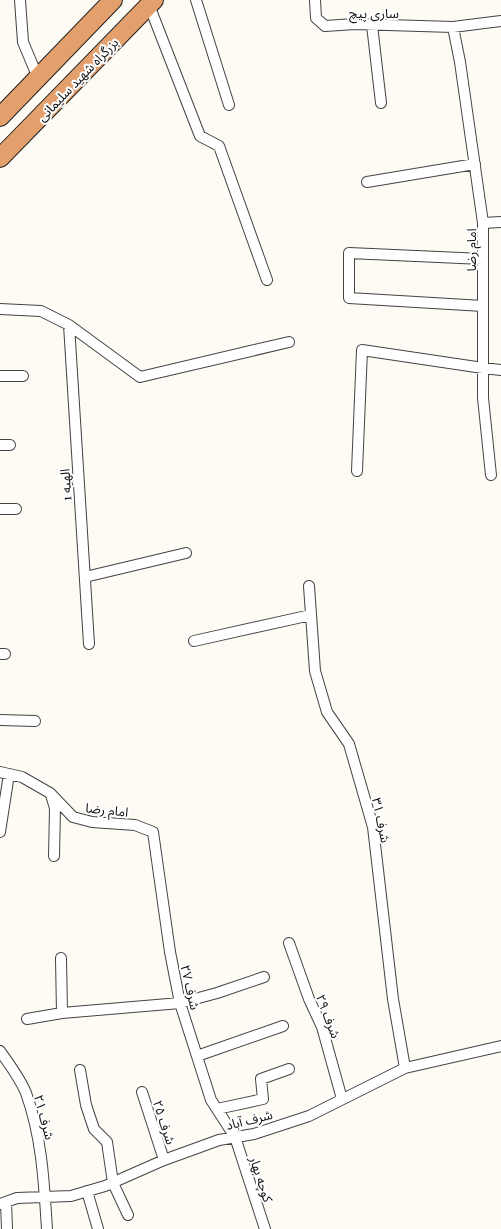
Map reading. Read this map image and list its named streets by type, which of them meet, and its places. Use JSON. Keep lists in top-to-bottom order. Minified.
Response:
{"streets":{"highway":["بزرگراه شهید سلیمانی"],"street":["ساری پیچ","امام رضا","الهیه 1","شرف ۳۱","شرف ۲۷","شرف ۲۹","شرف ۲۱","شرف آباد","شرف ۲۵","کوچه بهار"]},"crossings":[["ساری پیچ","امام رضا"],["امام رضا","شرف ۲۷"],["شرف ۳۱","شرف آباد"],["شرف ۲۷","شرف آباد"],["شرف ۲۷","کوچه بهار"],["شرف ۲۹","شرف آباد"],["شرف ۲۱","شرف آباد"],["شرف آباد","شرف ۲۵"],["شرف آباد","کوچه بهار"]]}
